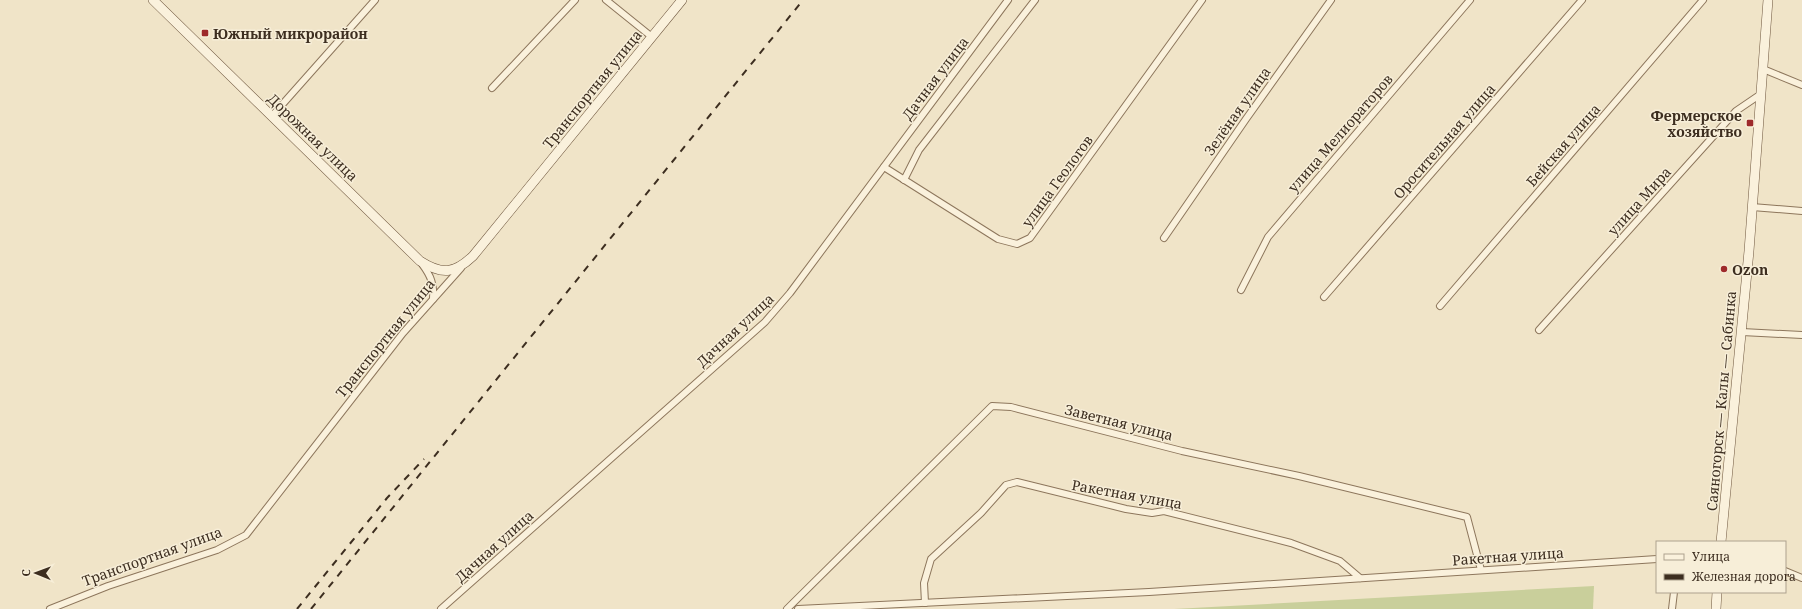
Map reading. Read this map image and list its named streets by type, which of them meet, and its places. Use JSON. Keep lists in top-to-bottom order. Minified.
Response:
{"streets":{"street":["Дачная улица","Транспортная улица","Зелёная улица","улица Мелиораторов","Дорожная улица","Оросительная улица","Бейская улица","улица Геологов","улица Мира","Саяногорск — Калы — Сабинка","Заветная улица","Ракетная улица"]},"crossings":[["Дачная улица","улица Геологов"],["Транспортная улица","Дорожная улица"],["улица Мира","Саяногорск — Калы — Сабинка"],["Заветная улица","Ракетная улица"]],"places":{"transit":["Южный микрорайон","Фермерское хозяйство"],"other":["Ozon"]},"legend":["Улица","Железная дорога"],"north":"left"}
